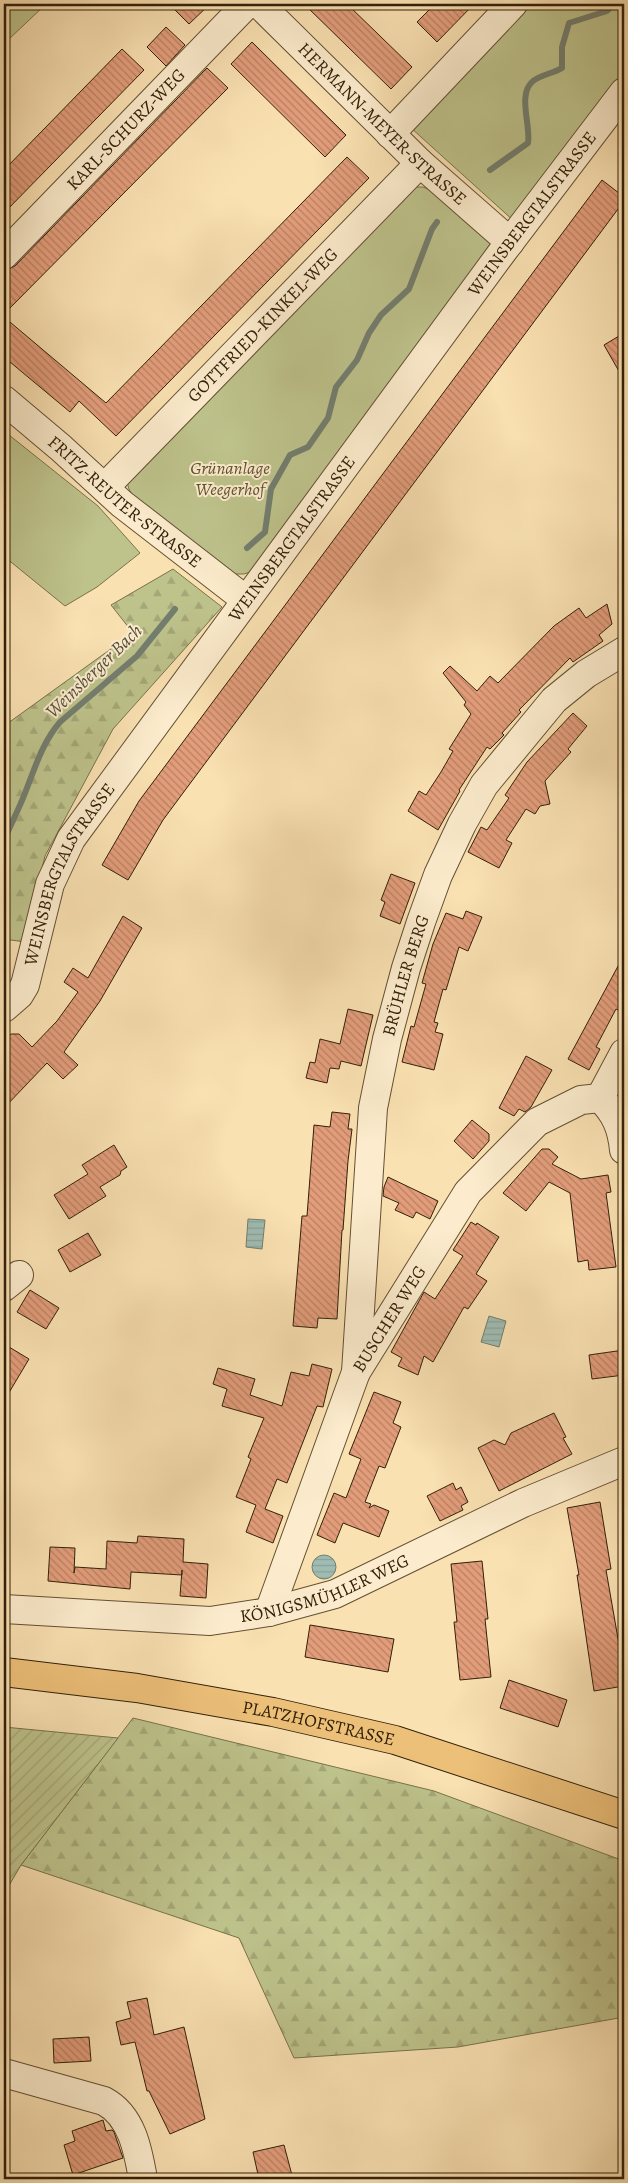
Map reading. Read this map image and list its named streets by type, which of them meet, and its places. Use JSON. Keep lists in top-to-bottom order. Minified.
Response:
{"streets":{"main road":["PLATZHOFSTRASSE"],"street":["HERMANN-MEYER-STRASSE","KARL-SCHURZ-WEG","WEINSBERGTALSTRASSE","GOTTFRIED-KINKEL-WEG","FRITZ-REUTER-STRASSE","BRÜHLER BERG","BUSCHER WEG","KÖNIGSMÜHLER WEG"]},"crossings":[["HERMANN-MEYER-STRASSE","WEINSBERGTALSTRASSE"],["HERMANN-MEYER-STRASSE","GOTTFRIED-KINKEL-WEG"],["WEINSBERGTALSTRASSE","FRITZ-REUTER-STRASSE"],["GOTTFRIED-KINKEL-WEG","FRITZ-REUTER-STRASSE"],["BRÜHLER BERG","BUSCHER WEG"],["BUSCHER WEG","KÖNIGSMÜHLER WEG"]],"water":["Weinsberger Bach"],"parks":["Grünanlage Weegerhof"]}
